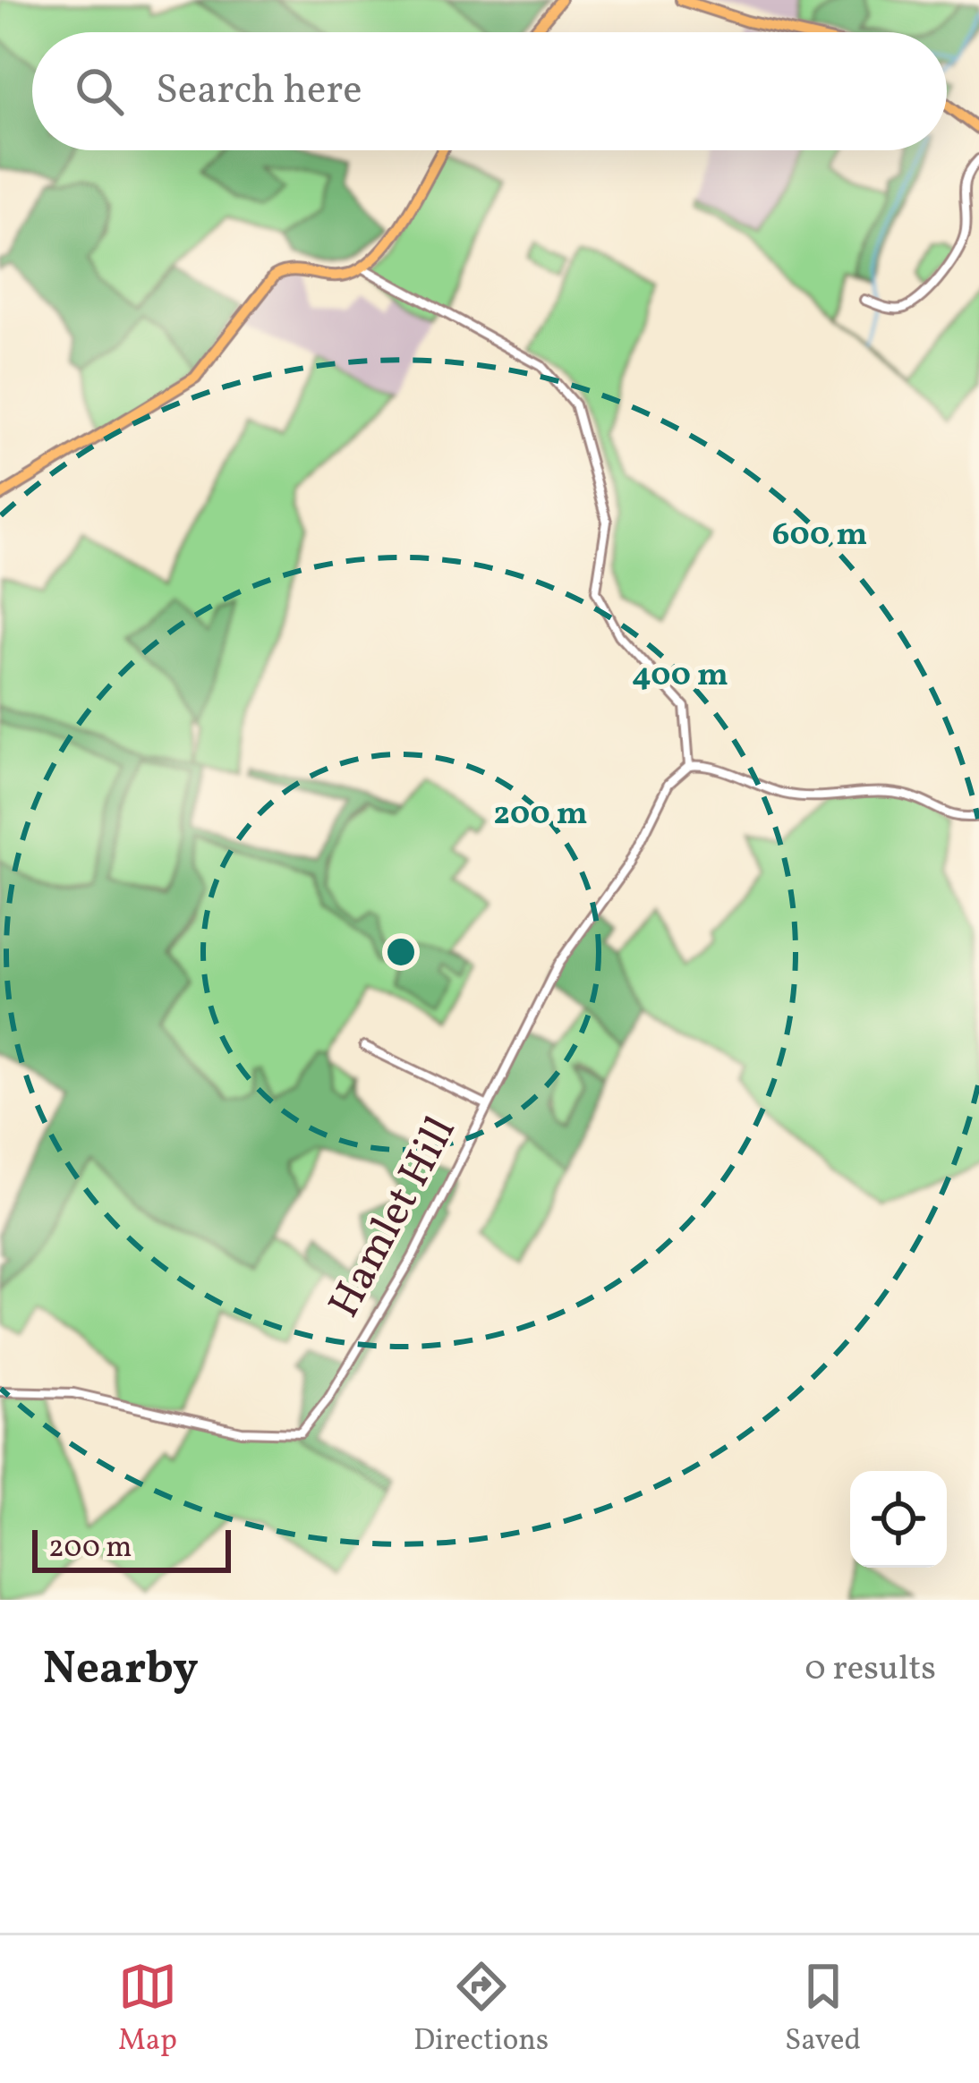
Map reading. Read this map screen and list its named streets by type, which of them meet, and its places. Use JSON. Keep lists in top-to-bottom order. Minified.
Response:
{"streets":{"street":["Hamlet Hill"]},"scale_bar":"200 m","page":{"search":"Search here","scale":"200 m","heading":["Nearby","0 results"],"nav":["Map","Directions","Saved"]},"rings":["600 m","400 m","200 m"]}
